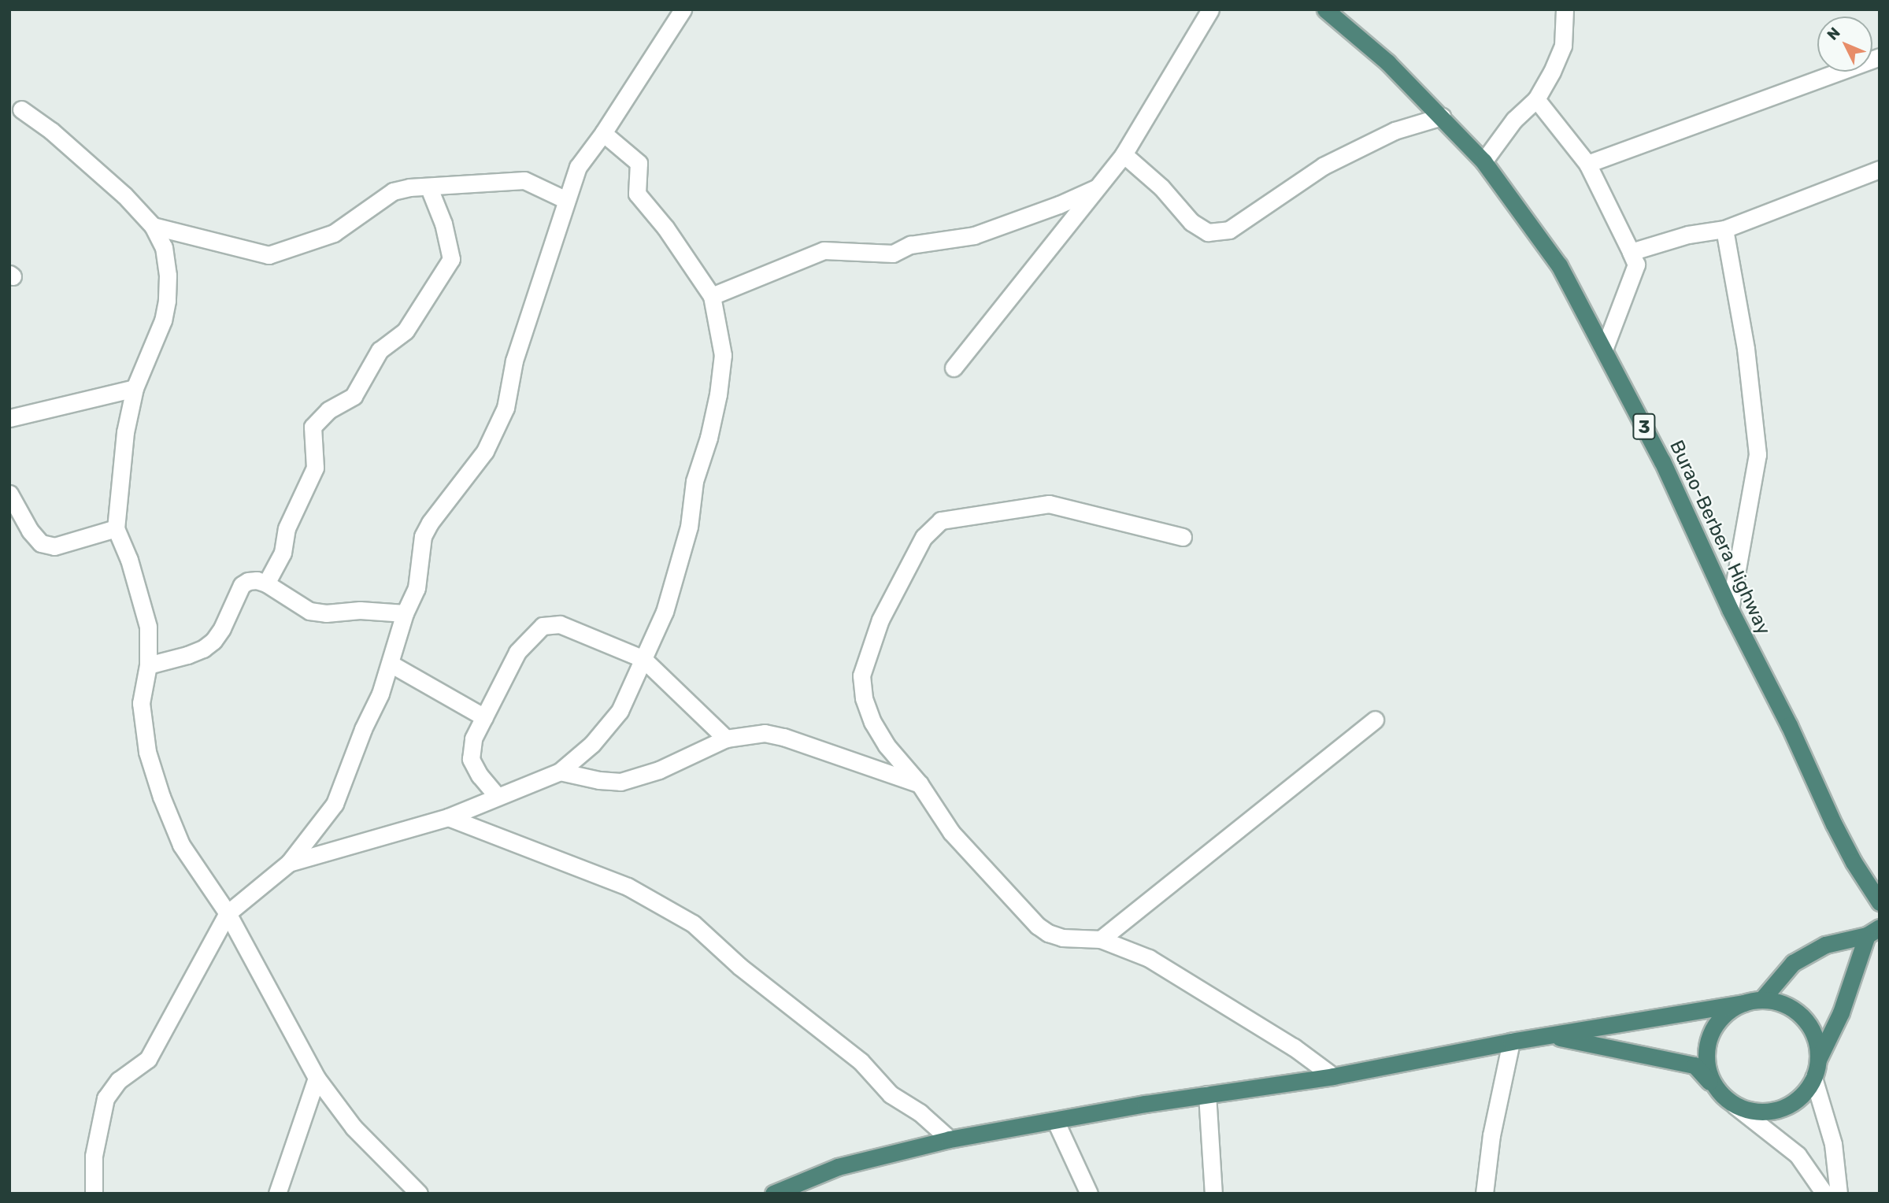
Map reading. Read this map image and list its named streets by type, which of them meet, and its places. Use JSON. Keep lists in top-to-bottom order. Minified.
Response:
{"streets":{"highway":["3","Burao-Berbera Highway"]},"north":"top left"}
